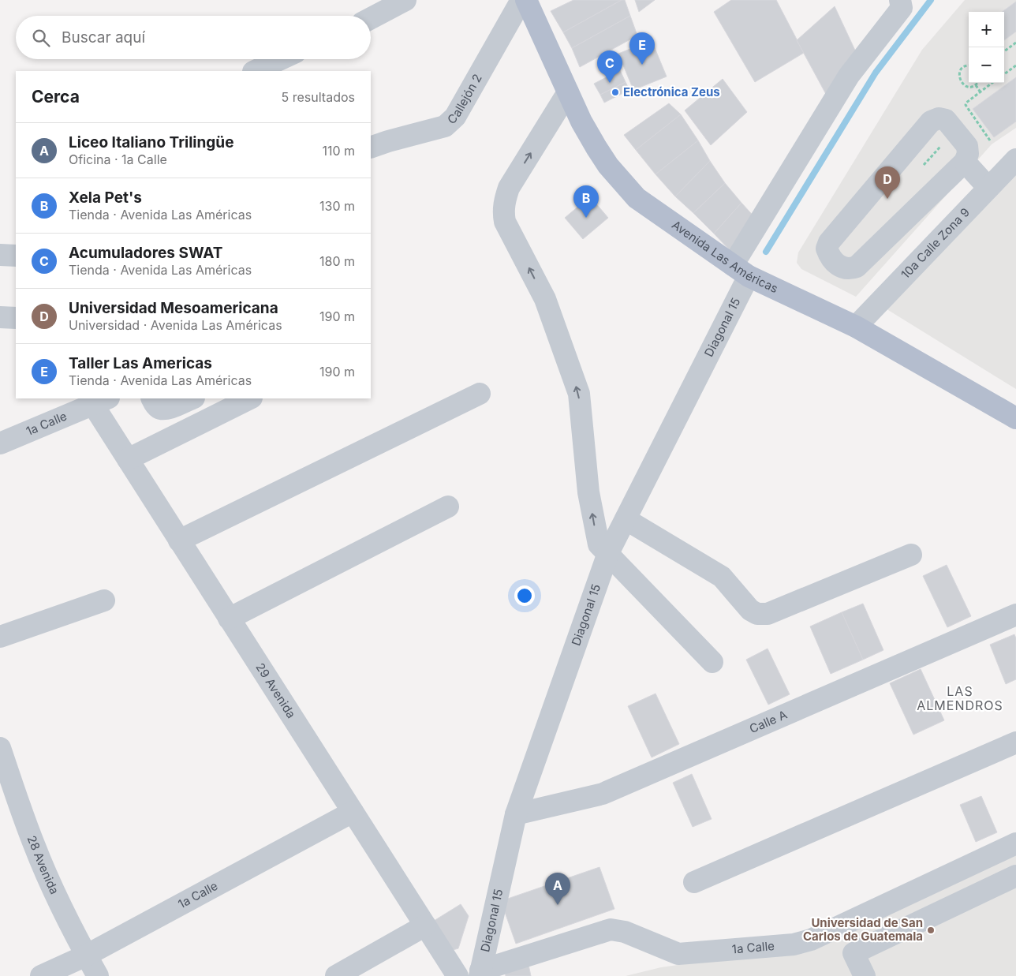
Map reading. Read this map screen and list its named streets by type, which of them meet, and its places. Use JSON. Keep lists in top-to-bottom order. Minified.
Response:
{"streets":{"main road":["Avenida Las Américas"],"street":["Callejón 2","10a Calle Zona 9","Diagonal 15","1a Calle","29 Avenida","Calle A","28 Avenida"]},"crossings":[["10a Calle Zona 9","Avenida Las Américas"],["Avenida Las Américas","Diagonal 15"],["Diagonal 15","1a Calle"],["Diagonal 15","Calle A"],["1a Calle","29 Avenida"],["1a Calle","28 Avenida"]],"districts":["LAS ALMENDROS"],"places":["Electrónica Zeus","Universidad de San Carlos de Guatemala"],"page":{"map_buttons":["+","−"],"search":"Buscar aquí","pins":["E","C","D","B","A"],"heading":["Cerca","5 resultados"],"list":[{"mark":"A","name":"Liceo Italiano Trilingüe","note":"Oficina · 1a Calle","value":"110 m"},{"mark":"B","name":"Xela Pet's","note":"Tienda · Avenida Las Américas","value":"130 m"},{"mark":"C","name":"Acumuladores SWAT","note":"Tienda · Avenida Las Américas","value":"180 m"},{"mark":"D","name":"Universidad Mesoamericana","note":"Universidad · Avenida Las Américas","value":"190 m"},{"mark":"E","name":"Taller Las Americas","note":"Tienda · Avenida Las Américas","value":"190 m"}]}}
